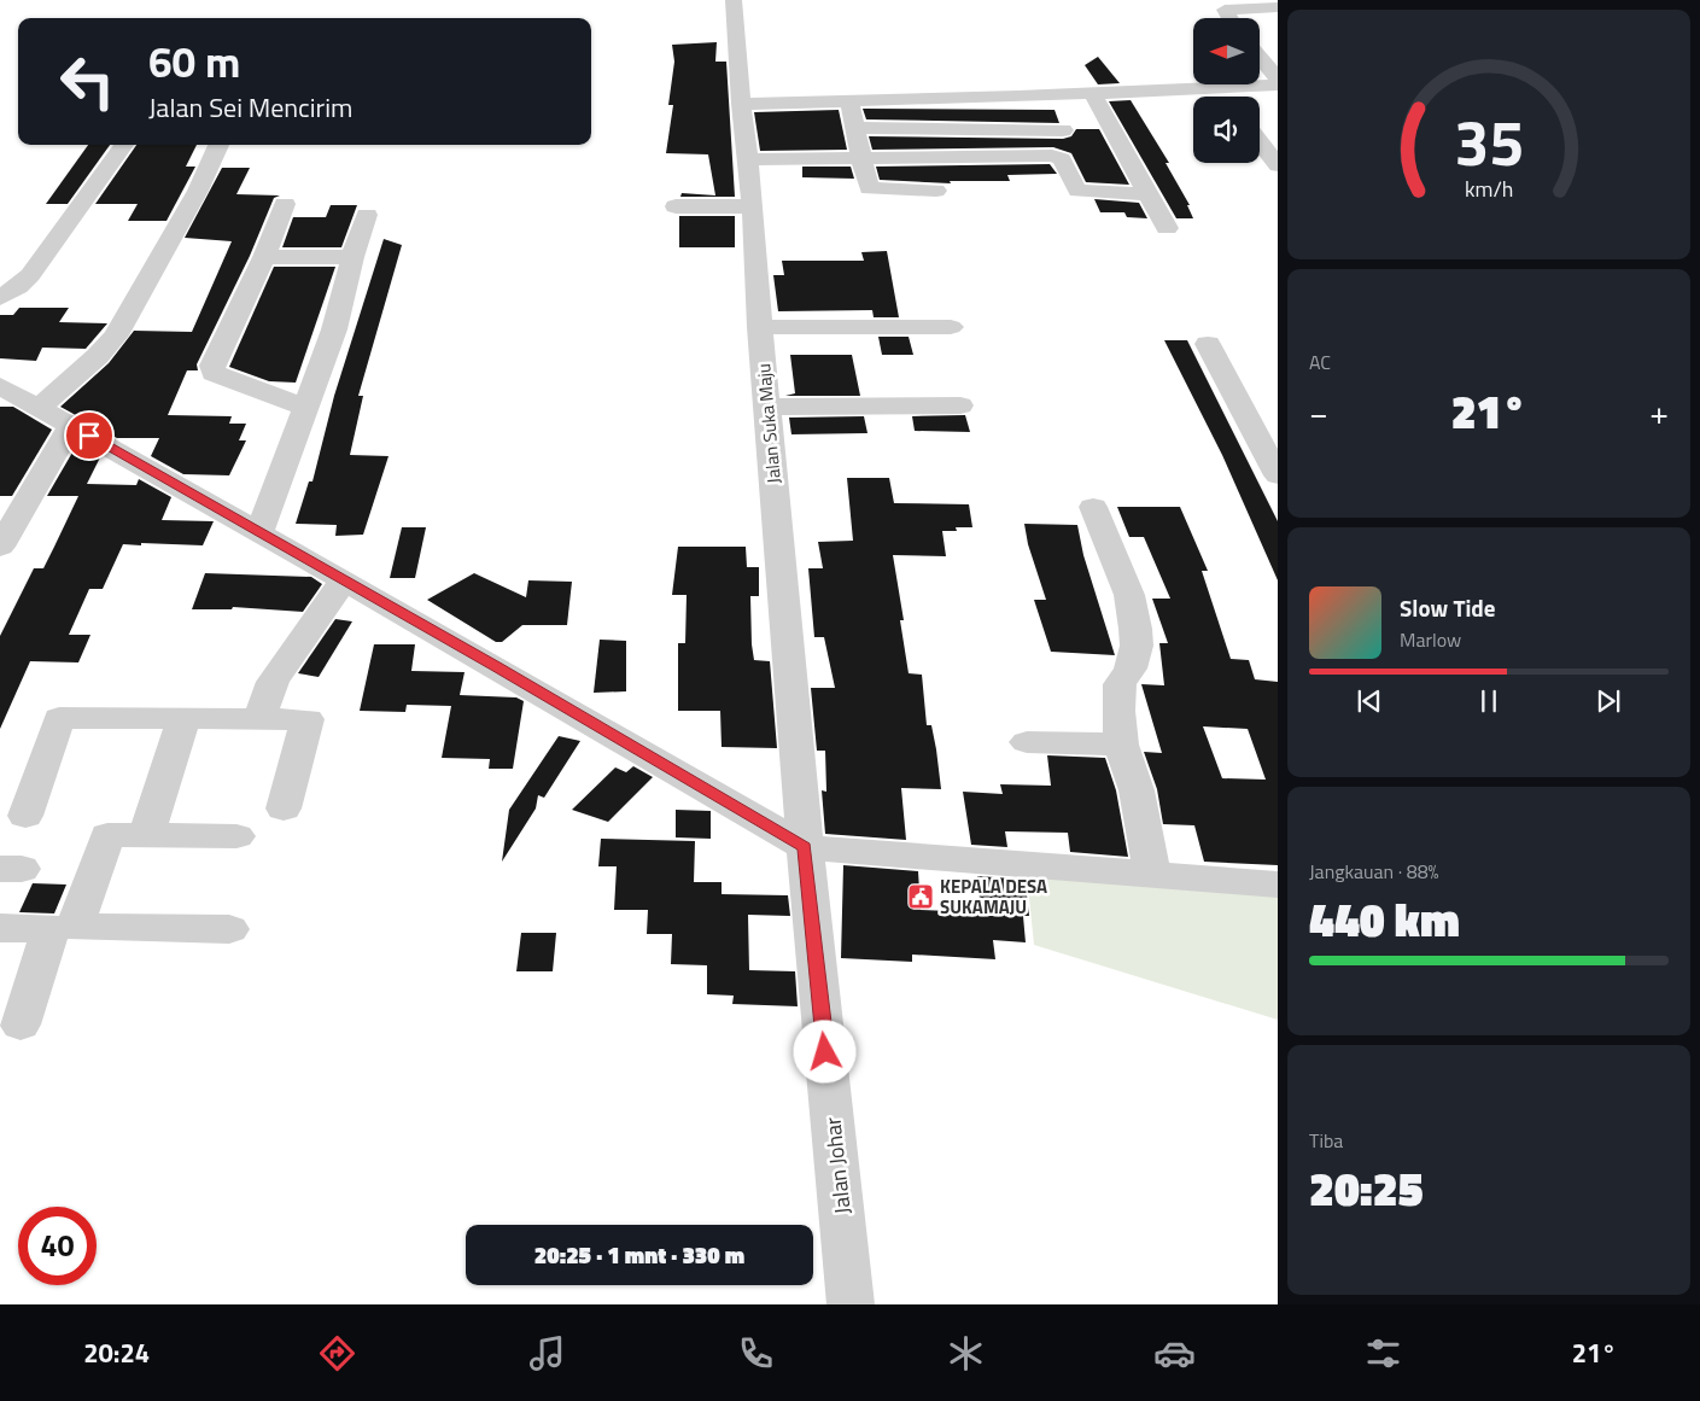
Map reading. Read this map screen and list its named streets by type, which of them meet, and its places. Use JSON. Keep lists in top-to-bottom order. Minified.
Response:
{"streets":{"street":["Jalan Suka Maju","Jalan Johar"]},"crossings":[["Jalan Suka Maju","Jalan Johar"]],"places":{"public building":["KEPALA DESA SUKAMAJU"]},"north":"left","page":{"turn":["60 m","Jalan Sei Mencirim"],"tile":["AC",["Jangkauan · 88%","440 km"],["Tiba","20:25"]],"heat":["−","21°","+"],"song":["Slow Tide","Marlow"],"limit":"40","trip":"20:25 · 1 mnt · 330 m","tabs":["20:24","21°"],"gauge":["35","km/h"]}}
